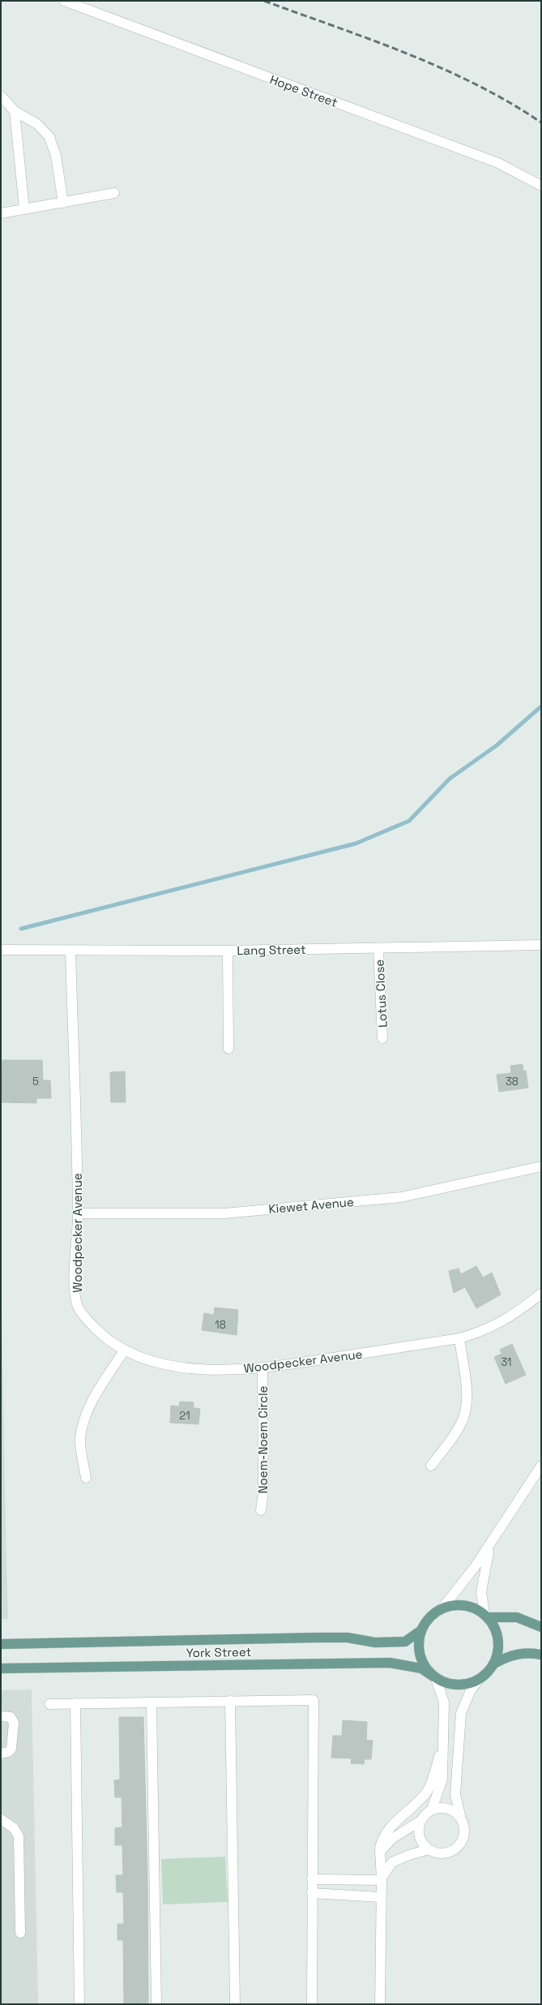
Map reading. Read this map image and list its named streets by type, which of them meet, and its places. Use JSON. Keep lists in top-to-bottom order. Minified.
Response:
{"streets":{"main road":["York Street"],"street":["Hope Street","Lang Street","Lotus Close","Kiewet Avenue","Woodpecker Avenue","Noem-Noem Circle"]},"crossings":[["Lang Street","Lotus Close"],["Lang Street","Woodpecker Avenue"],["Kiewet Avenue","Woodpecker Avenue"],["Woodpecker Avenue","Noem-Noem Circle"]],"house_numbers":["5","38","18","31","21"]}
